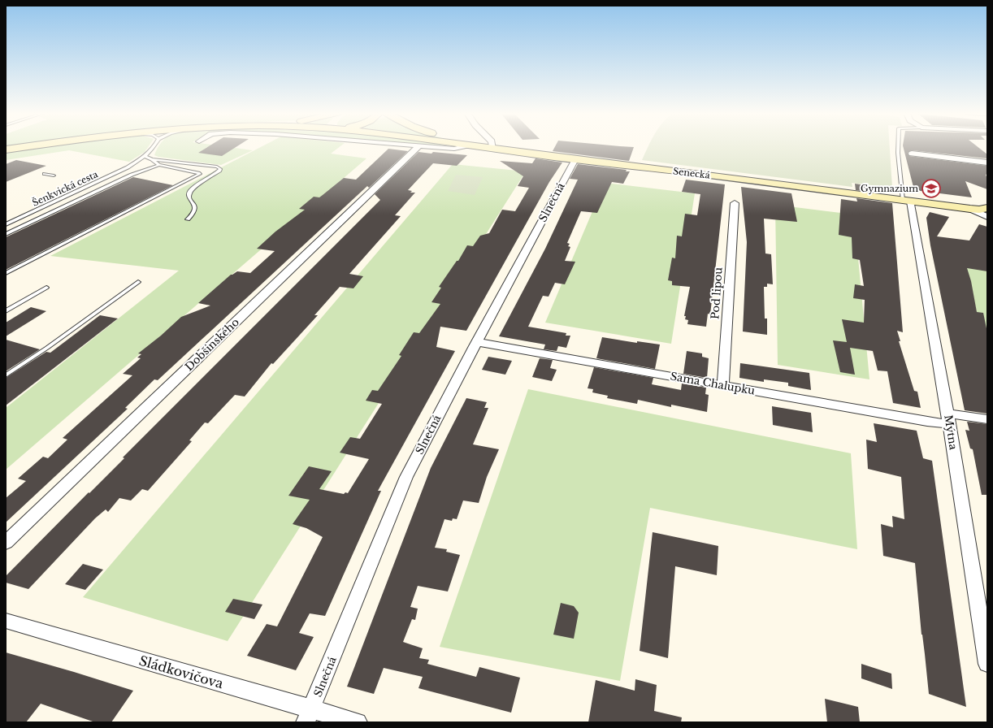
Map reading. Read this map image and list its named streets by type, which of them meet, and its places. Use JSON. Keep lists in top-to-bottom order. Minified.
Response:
{"streets":{"main road":["Senecká"],"street":["Slnečná","Pod lipou","Dobšinského","Sama Chalupku","Mýtna","Sládkovičova"],"lane":["Šenkvická cesta"]},"crossings":[["Senecká","Slnečná"],["Senecká","Mýtna"],["Slnečná","Sama Chalupku"],["Slnečná","Sládkovičova"],["Pod lipou","Sama Chalupku"],["Sama Chalupku","Mýtna"]],"places":{"school or university":["Gymnazium"]}}
